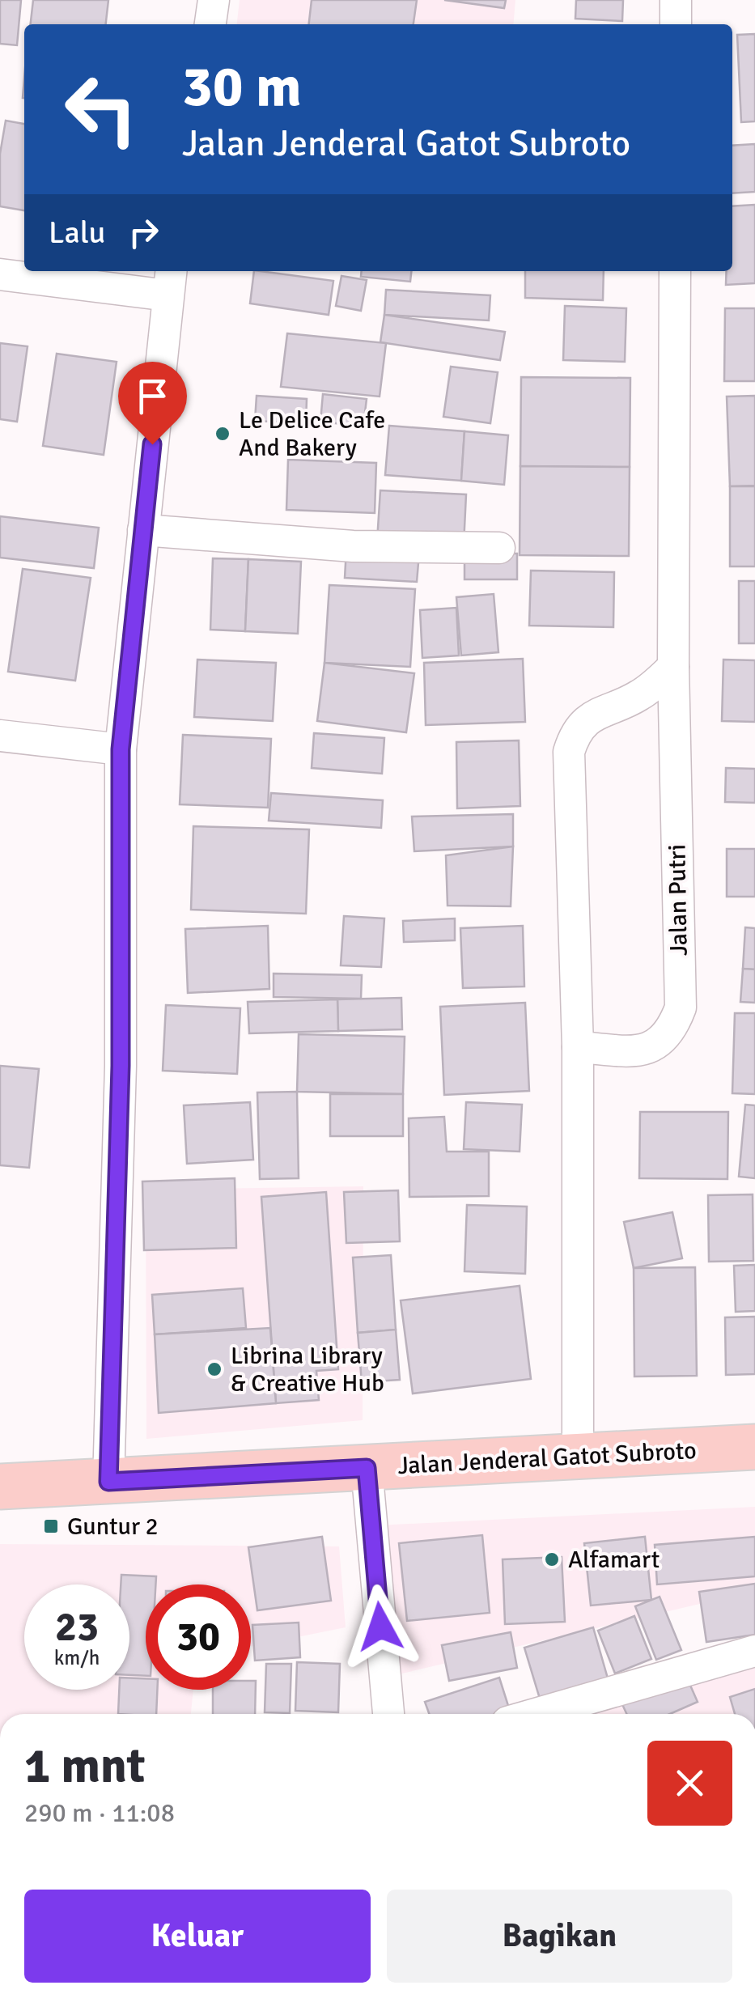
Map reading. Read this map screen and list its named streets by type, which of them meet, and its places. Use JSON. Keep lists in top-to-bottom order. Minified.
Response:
{"streets":{"main road":["Jalan Jenderal Gatot Subroto"],"street":["Jalan Putri"]},"places":{"other":["Le Delice Cafe And Bakery","Librina Library & Creative Hub","Alfamart"],"transit":["Guntur 2"]},"page":{"turn":["30 m","Jalan Jenderal Gatot Subroto"],"then":"Lalu","speed":"23 km/h","limit":"30","heading":["1 mnt","290 m · 11:08"],"buttons":["Keluar","Bagikan"]}}
